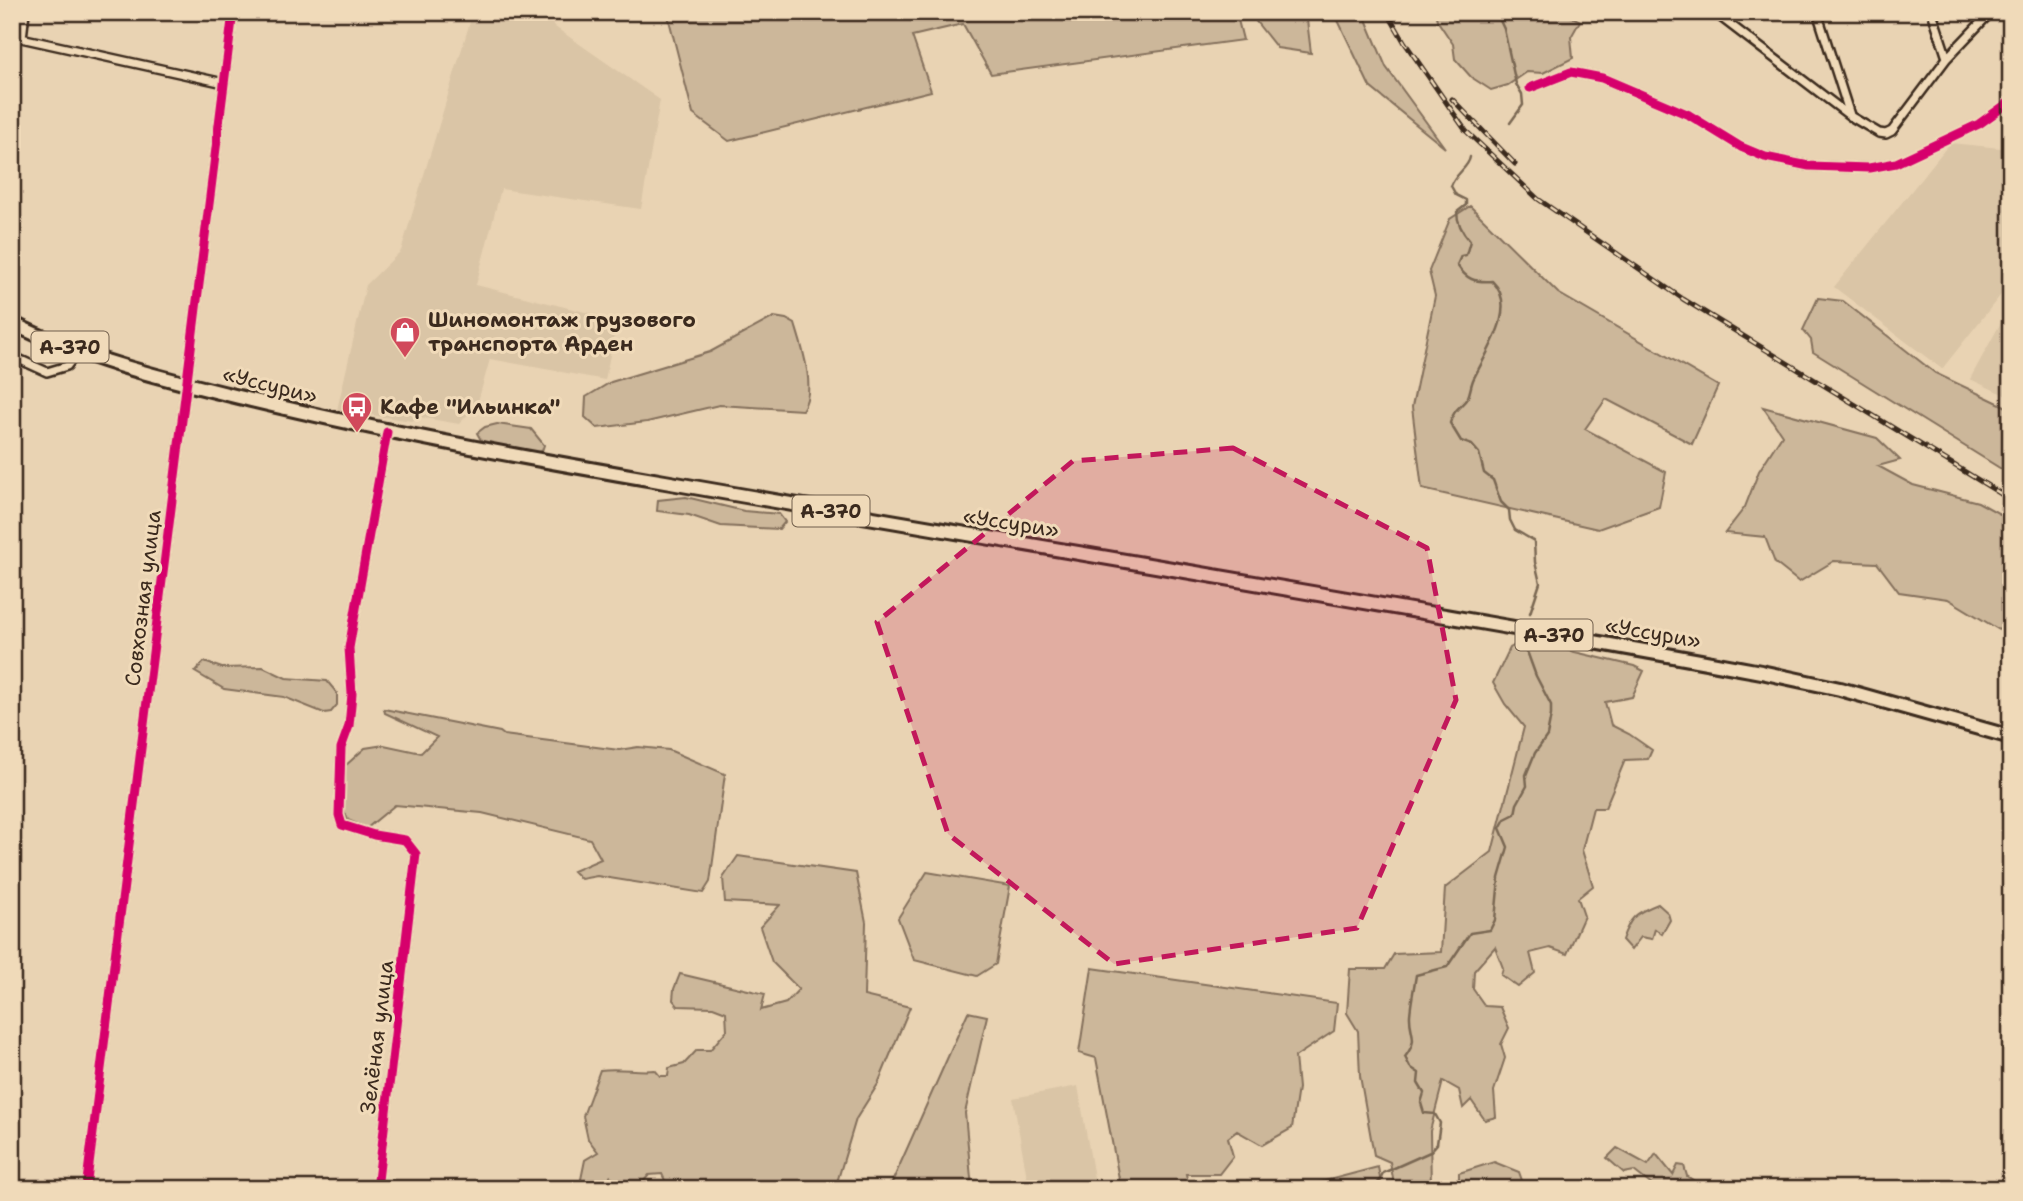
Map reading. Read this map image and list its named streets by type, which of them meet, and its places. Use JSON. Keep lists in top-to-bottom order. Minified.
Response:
{"streets":{"highway":["А-370","«Уссури»"],"street":["Совхозная улица","Зелёная улица"]},"crossings":[["«Уссури»","Совхозная улица"],["«Уссури»","Зелёная улица"]],"places":{"shop":["Шиномонтаж грузового транспорта Арден"],"bus stop":["Кафе \"Ильинка\""]}}
